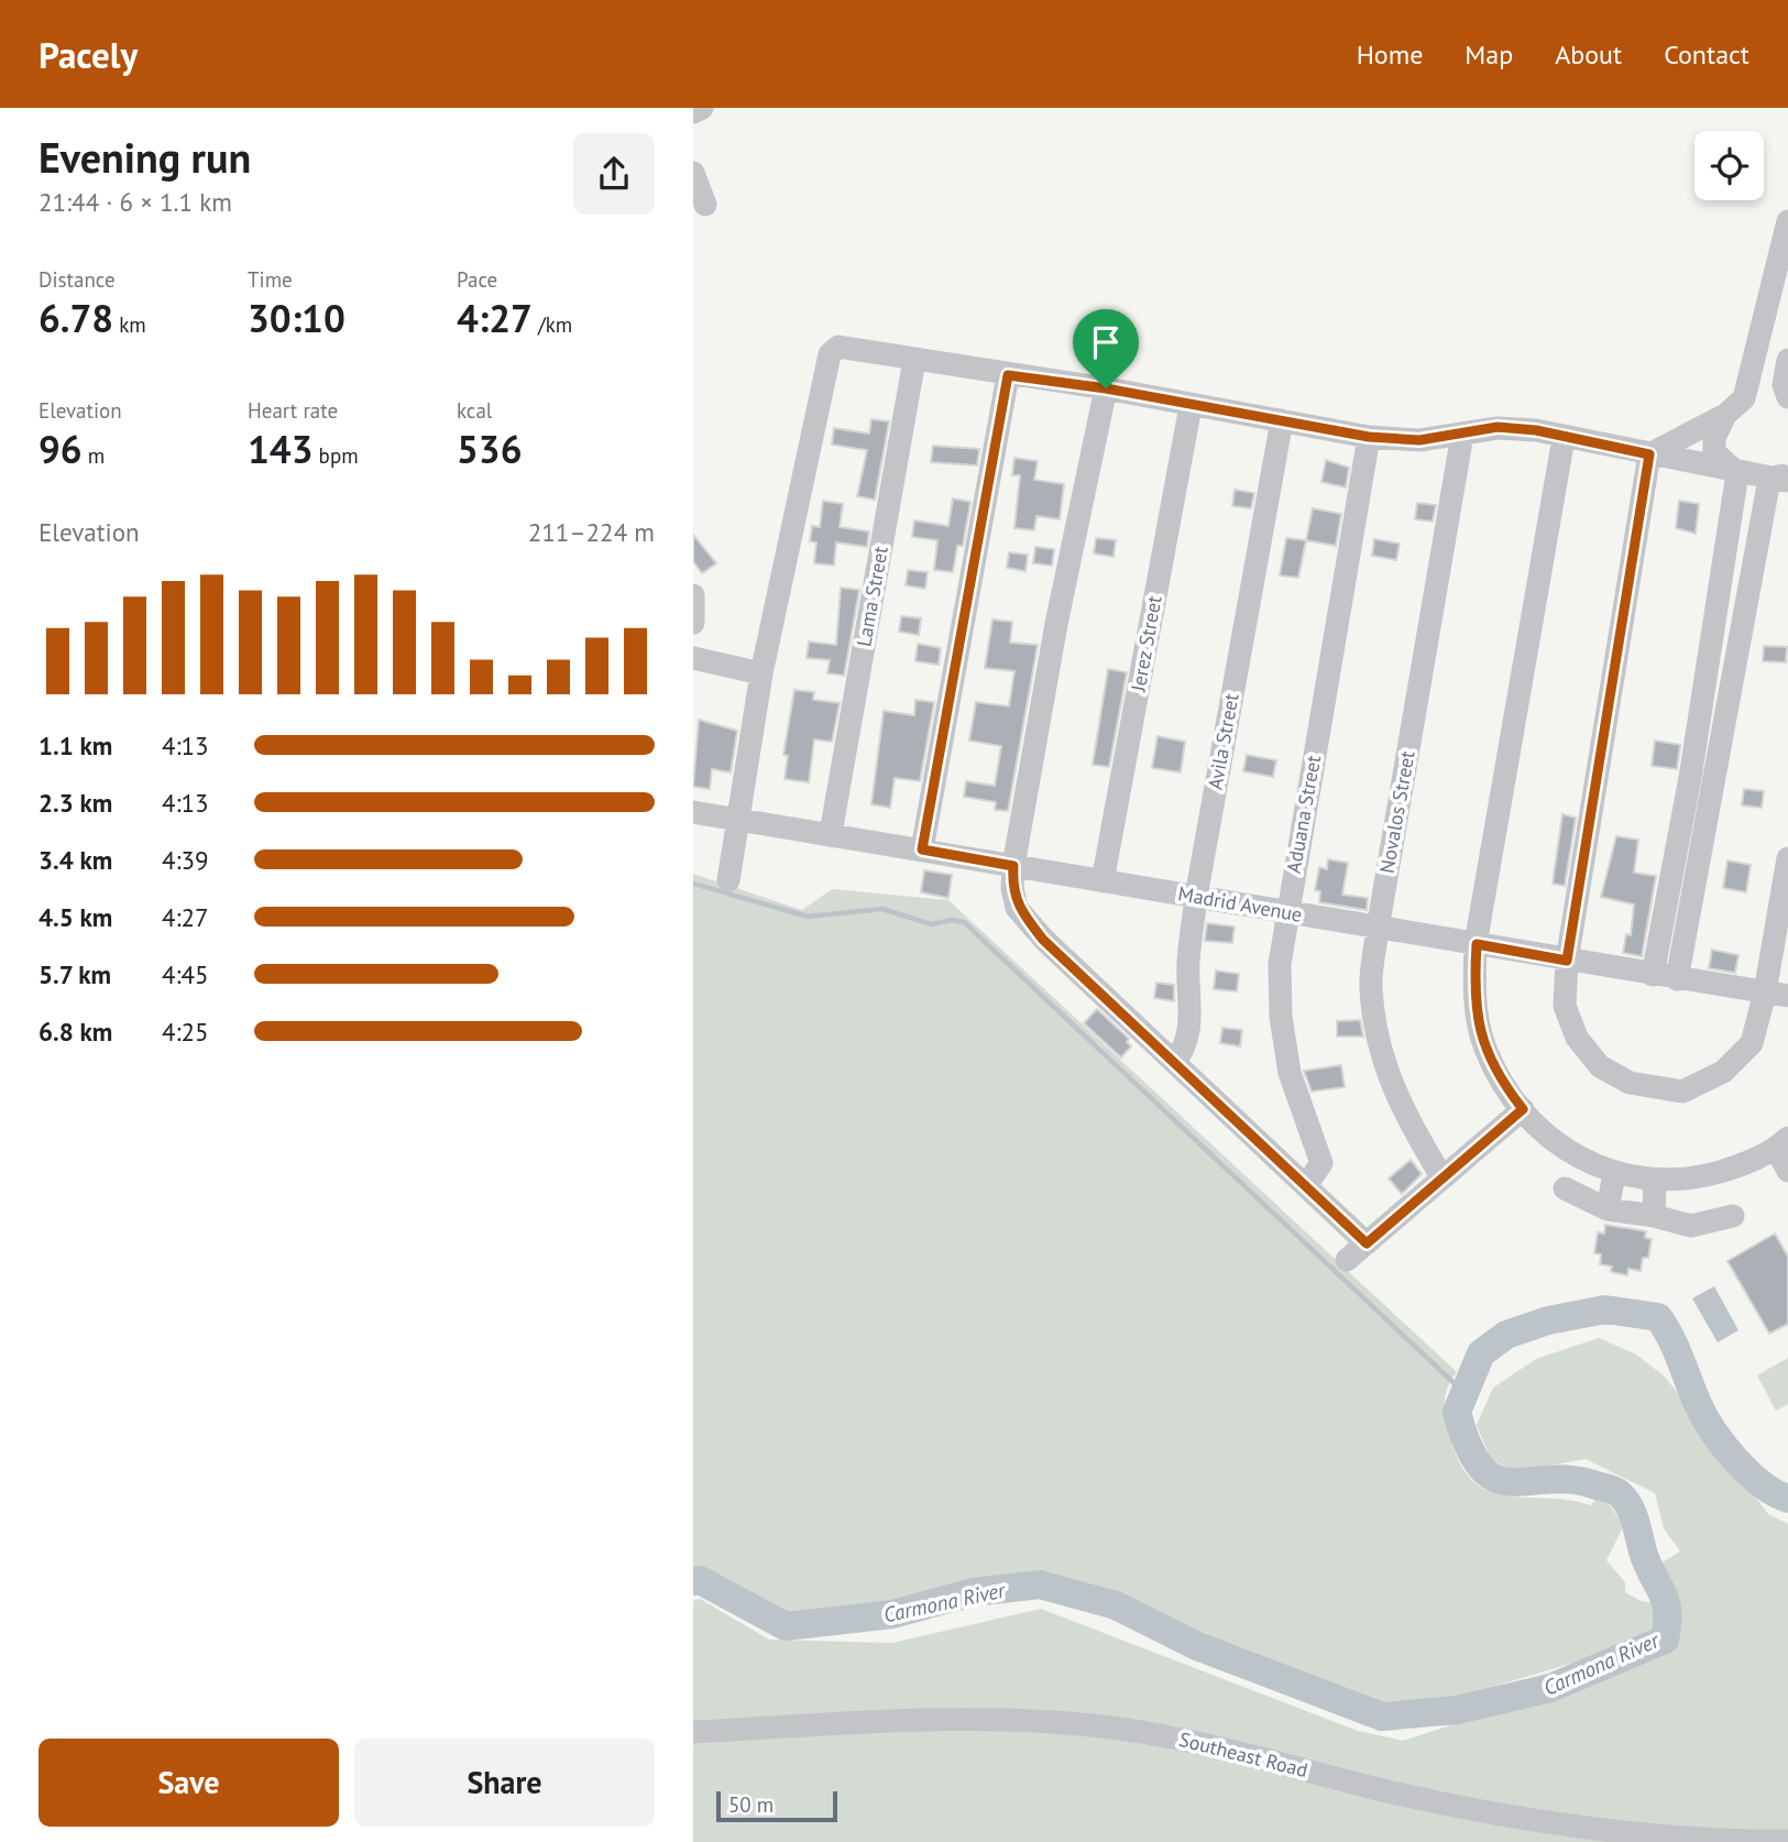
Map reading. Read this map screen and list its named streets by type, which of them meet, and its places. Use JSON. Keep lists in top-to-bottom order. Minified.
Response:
{"streets":{"street":["Lama Street","Jerez Street","Avila Street","Novalos Street","Aduana Street","Madrid Avenue","Southeast Road"]},"crossings":[["Lama Street","Madrid Avenue"],["Jerez Street","Madrid Avenue"],["Avila Street","Madrid Avenue"],["Novalos Street","Madrid Avenue"],["Aduana Street","Madrid Avenue"]],"water":["Carmona River"],"scale_bar":"50 m","page":{"header":"Pacely","nav":["Home","Map","About","Contact"],"heading":["Evening run","21:44 · 6 × 1.1 km"],"stats":[["Distance","6.78 km"],["Time","30:10"],["Pace","4:27 /km"],["Elevation","96 m"],["Heart rate","143 bpm"],["kcal","536"]],"chart":["Elevation","211–224 m"],"list":[{"name":"1.1 km","note":"4:13"},{"name":"2.3 km","note":"4:13"},{"name":"3.4 km","note":"4:39"},{"name":"4.5 km","note":"4:27"},{"name":"5.7 km","note":"4:45"},{"name":"6.8 km","note":"4:25"}],"buttons":["Save","Share"],"scale":"50 m"}}
